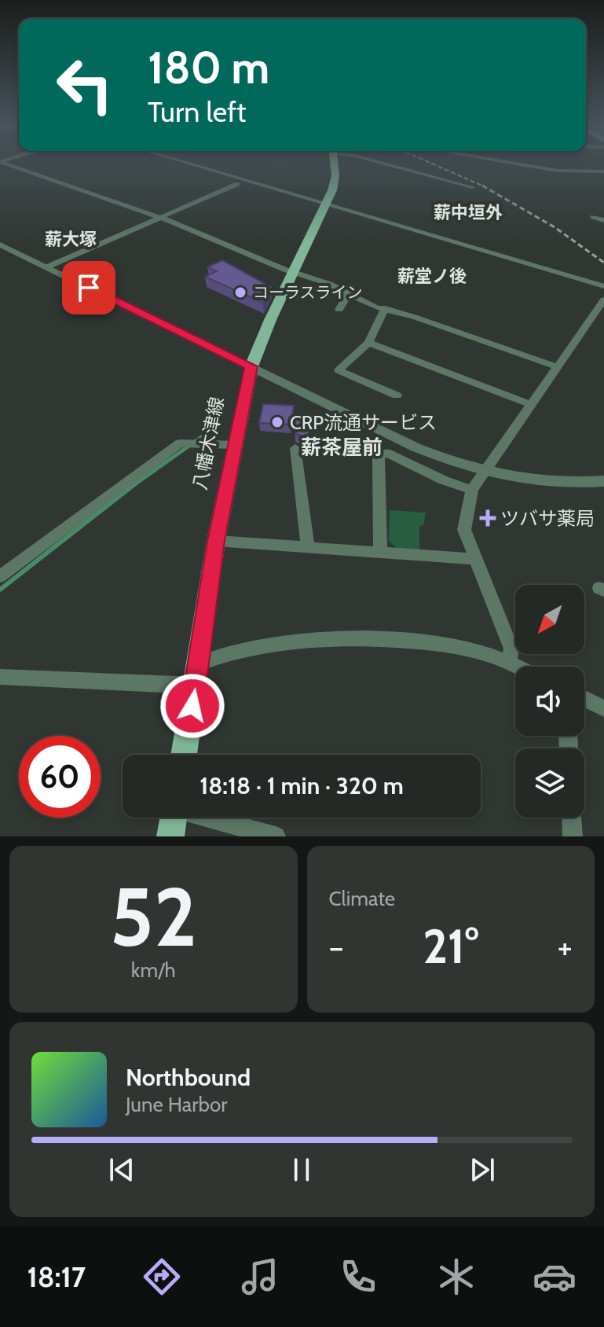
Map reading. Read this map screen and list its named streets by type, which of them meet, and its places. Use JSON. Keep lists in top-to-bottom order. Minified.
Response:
{"streets":{"main road":["八幡木津線"]},"districts":["薪中垣外","薪大塚","薪堂ノ後","薪茶屋前"],"places":{"other":["コーラスライン","CRP流通サービス"],"health":["ツバサ薬局"]},"north":"bottom left","page":{"turn":["180 m","Turn left"],"limit":"60","trip":"18:18 · 1 min · 320 m","tile":[["52","km/h"],"Climate"],"heat":["−","21°","+"],"song":["Northbound","June Harbor"],"tabs":"18:17"}}
